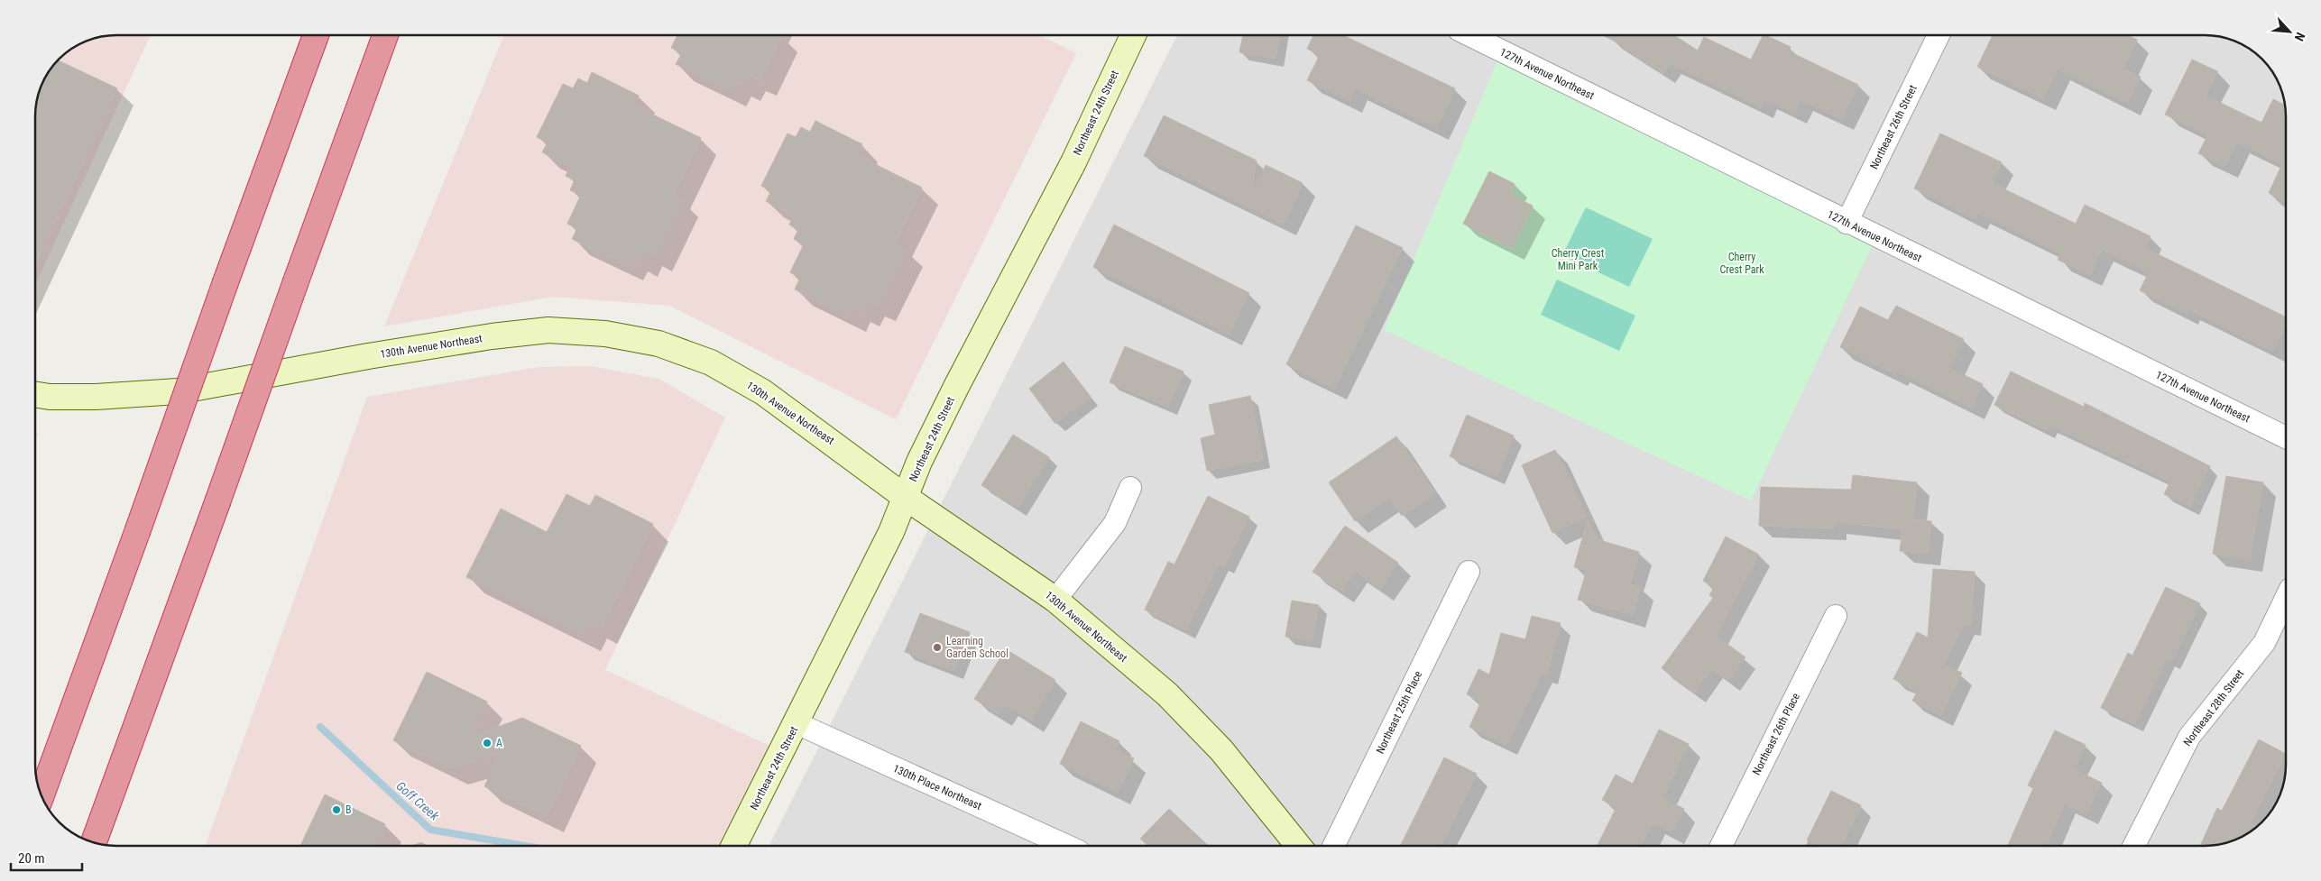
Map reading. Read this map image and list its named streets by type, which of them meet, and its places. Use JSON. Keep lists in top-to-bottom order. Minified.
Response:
{"streets":{"street":["127th Avenue Northeast","Northeast 24th Street","Northeast 26th Street","130th Avenue Northeast","Northeast 28th Street","Northeast 25th Place","Northeast 26th Place","130th Place Northeast"]},"crossings":[["127th Avenue Northeast","Northeast 26th Street"],["Northeast 24th Street","130th Avenue Northeast"],["Northeast 24th Street","130th Place Northeast"]],"water":["Goff Creek"],"parks":["Cherry Crest Mini Park","Cherry Crest Park"],"places":["Learning Garden School","A","B"],"scale_bar":"20 m","north":"bottom right"}
